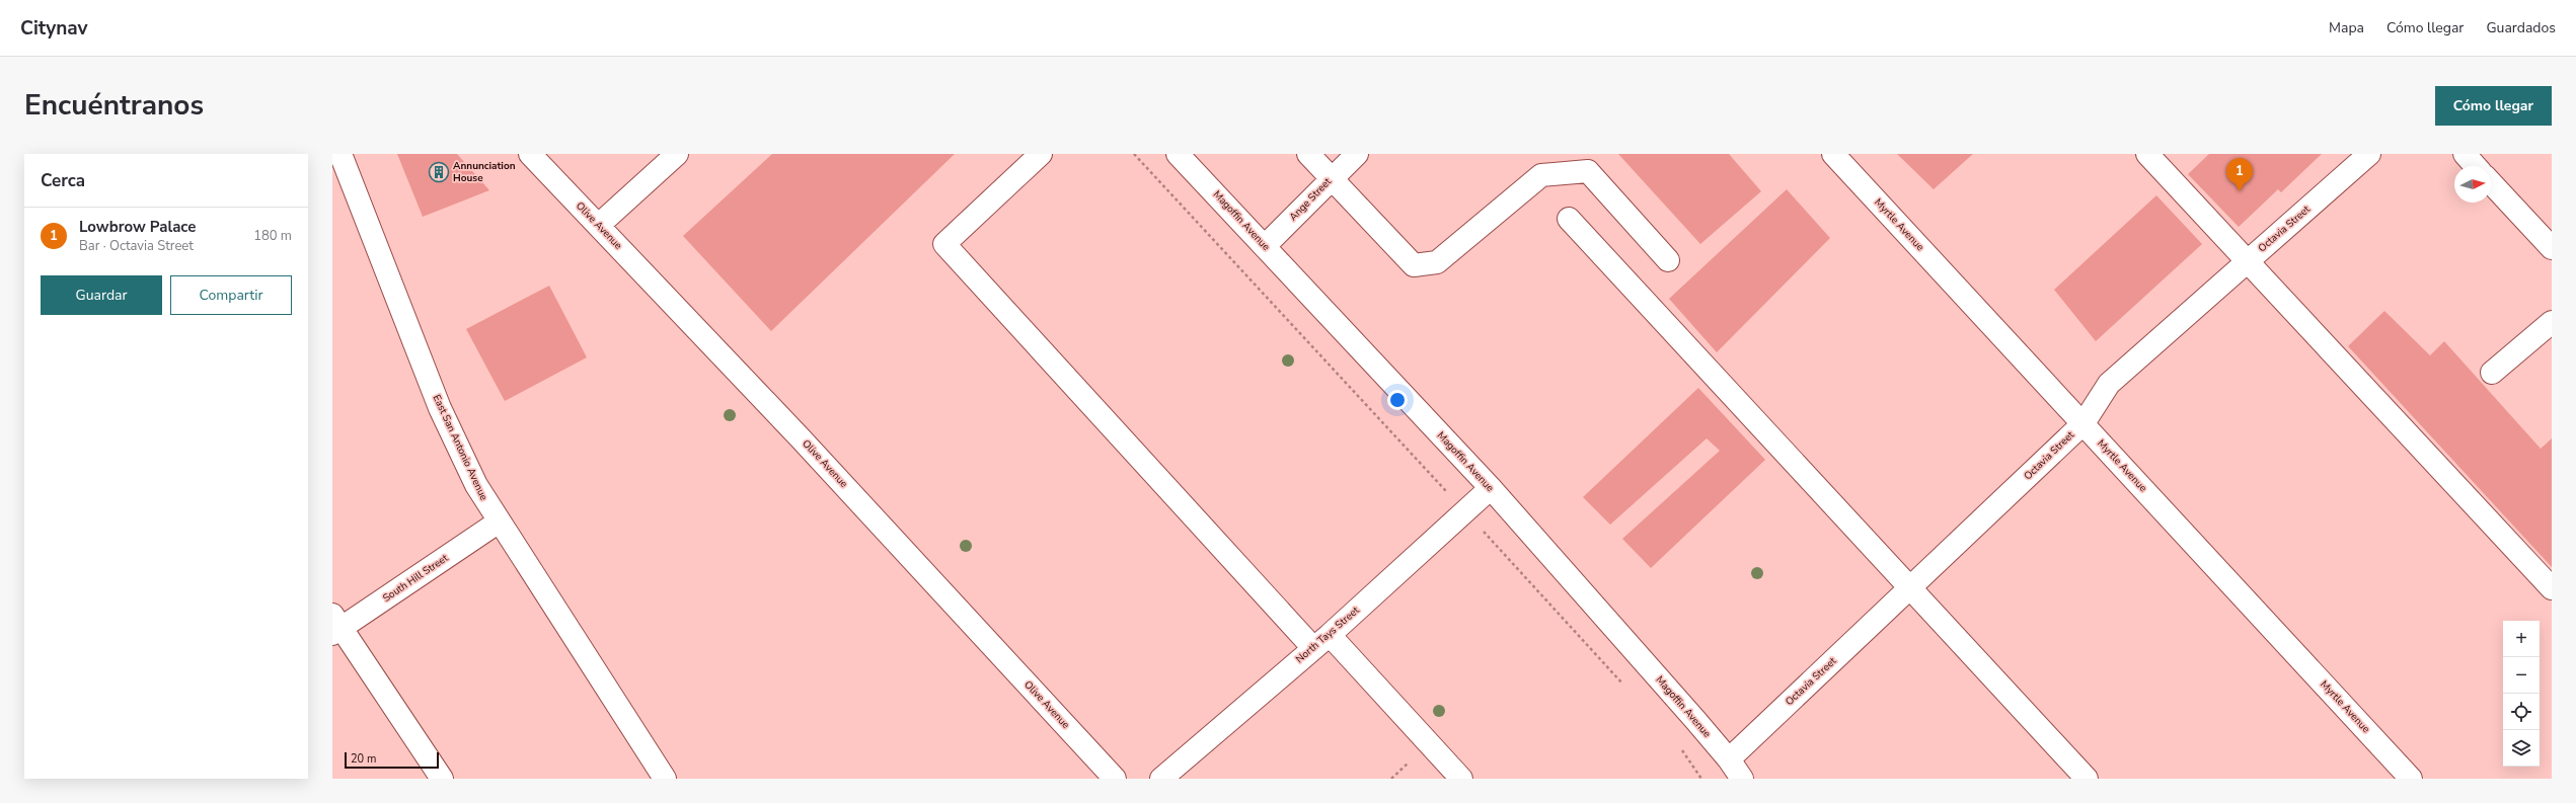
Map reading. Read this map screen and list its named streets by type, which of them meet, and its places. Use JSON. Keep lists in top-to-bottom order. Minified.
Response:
{"streets":{"street":["Ange Street","Magoffin Avenue","Myrtle Avenue","Olive Avenue","Octavia Street","East San Antonio Avenue","South Hill Street","North Tays Street"]},"crossings":[["Ange Street","Magoffin Avenue"],["Magoffin Avenue","Octavia Street"],["Magoffin Avenue","North Tays Street"],["Myrtle Avenue","Octavia Street"],["East San Antonio Avenue","South Hill Street"]],"places":{"building":["Annunciation House"]},"scale_bar":"20 m","north":"right","page":{"header":"Citynav","nav":["Mapa","Cómo llegar","Guardados"],"title":"Encuéntranos","buttons":["Cómo llegar",["Guardar","Compartir"]],"heading":"Cerca","pins":"1","list":[{"mark":"1","name":"Lowbrow Palace","note":"Bar · Octavia Street","value":"180 m"}],"map_buttons":["+","−"],"scale":"20 m"}}
